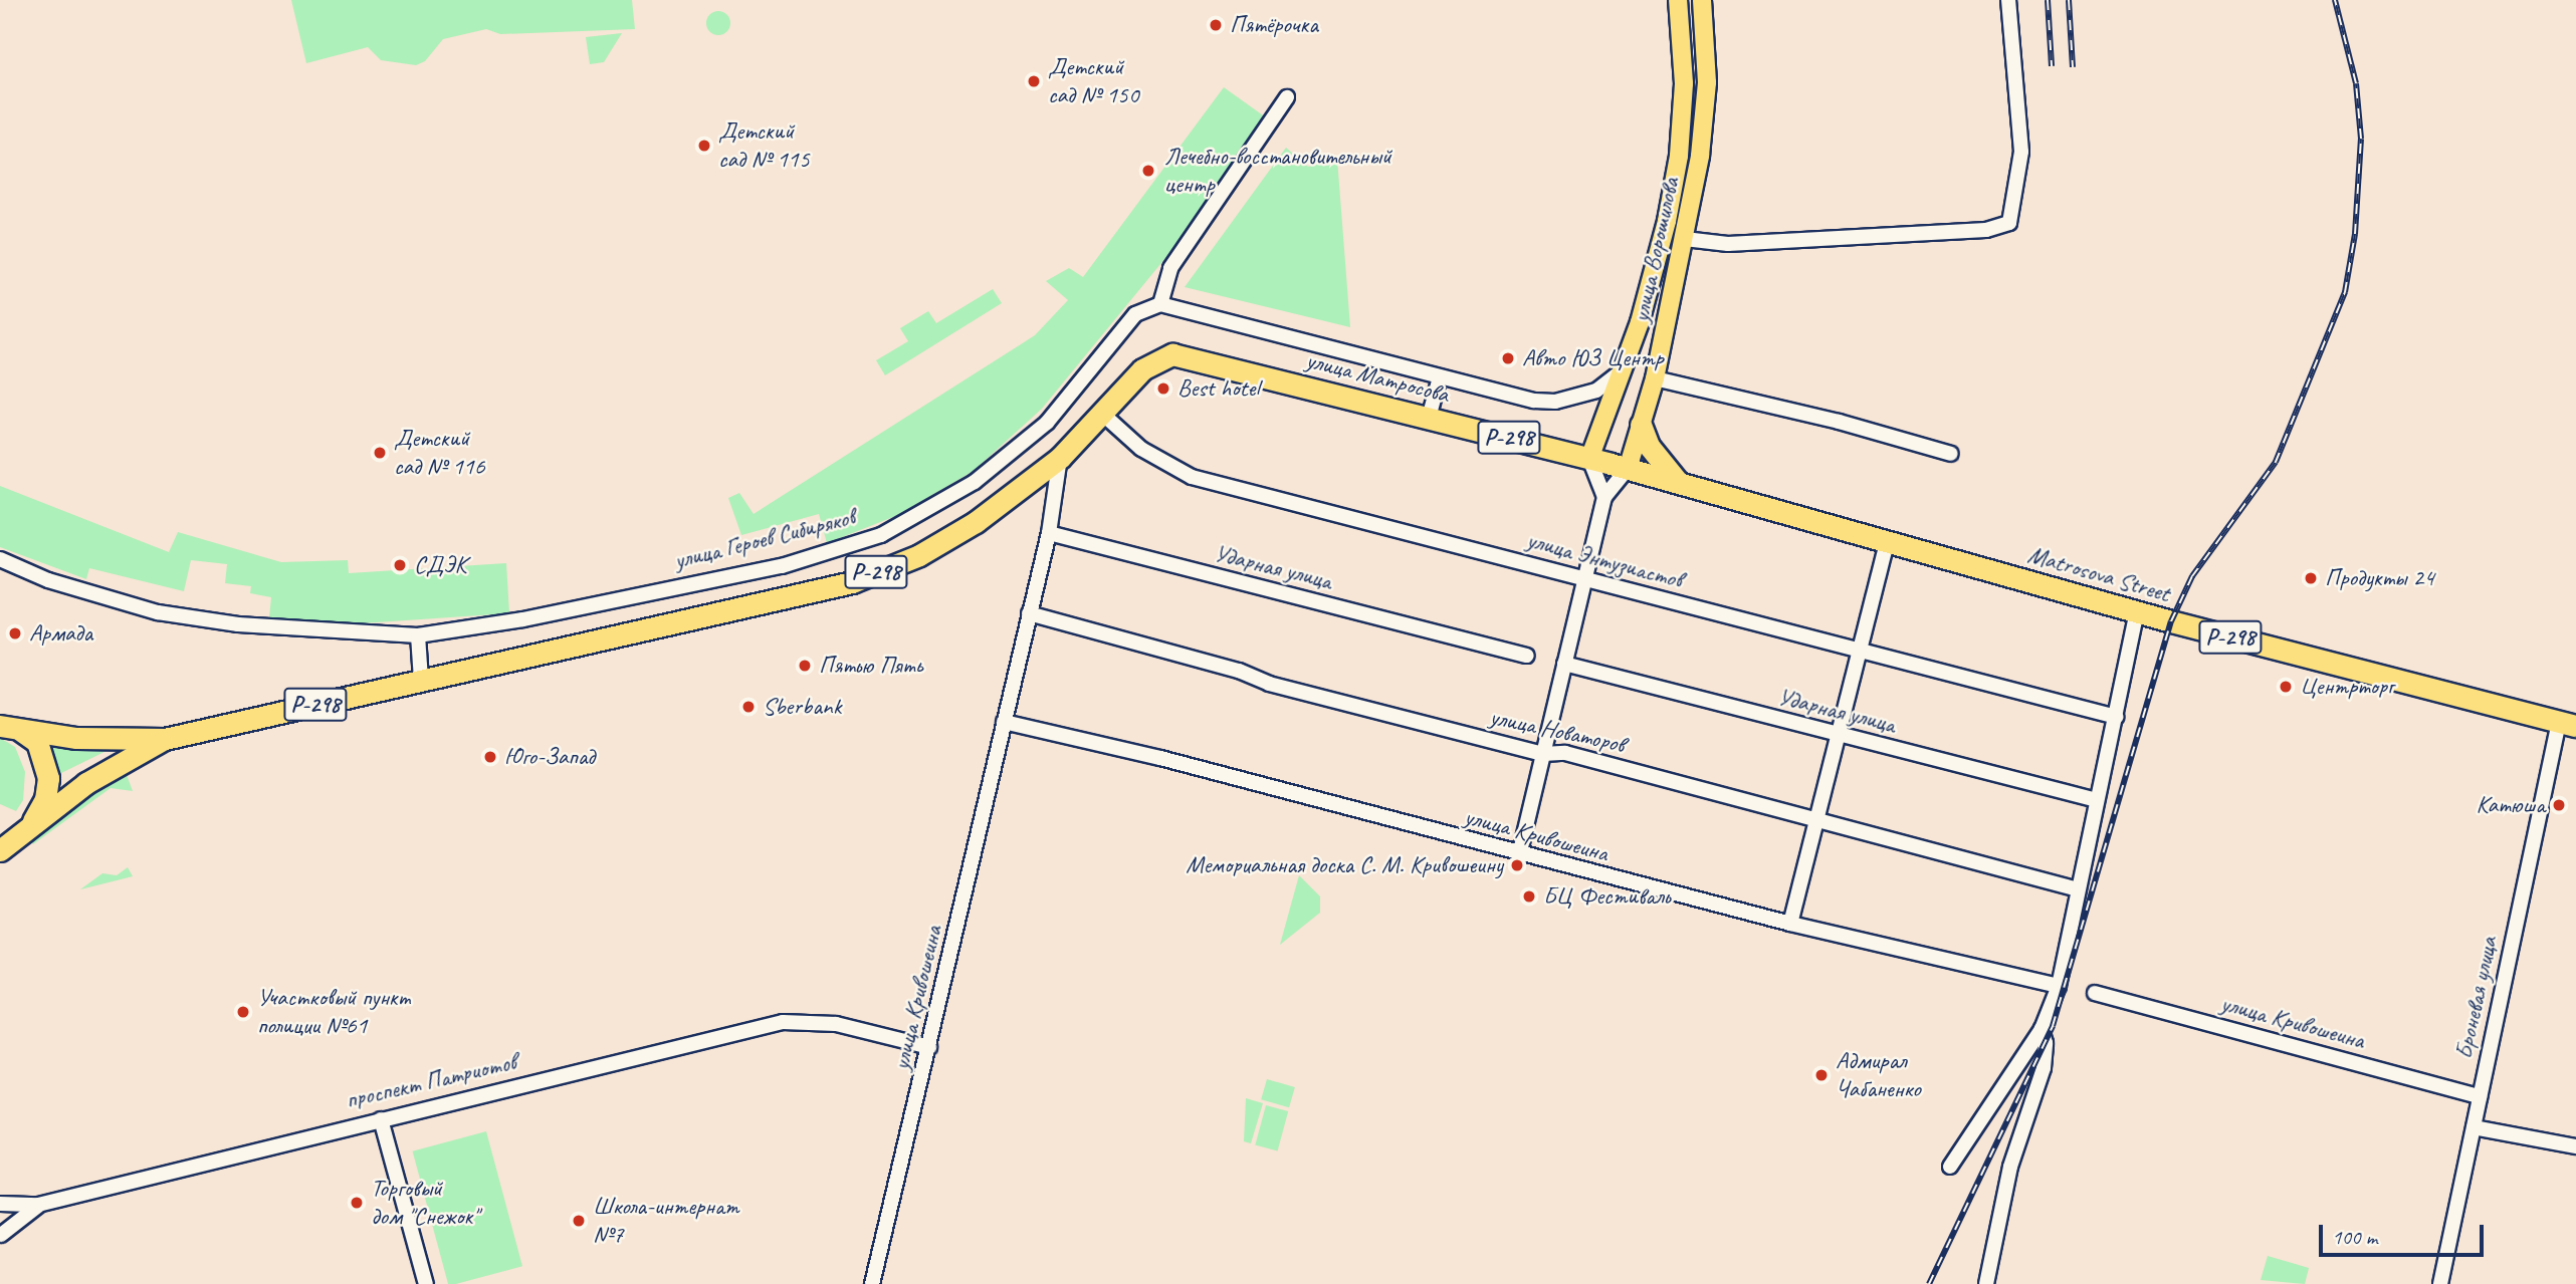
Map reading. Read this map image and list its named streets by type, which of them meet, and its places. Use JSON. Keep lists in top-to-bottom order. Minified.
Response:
{"streets":{"highway":["улица Матросова","Р-298","Matrosova Street"],"main road":["улица Ворошилова"],"street":["улица Героев Сибиряков","улица Энтузиастов","Ударная улица","улица Новаторов","улица Кривошеина","Броневая улица","проспект Патриотов"]},"crossings":[["улица Ворошилова","улица Матросова"],["улица Ворошилова","улица Энтузиастов"],["улица Ворошилова","Ударная улица"],["улица Ворошилова","Matrosova Street"],["улица Ворошилова","улица Новаторов"],["улица Ворошилова","улица Кривошеина"],["улица Матросова","Р-298"],["улица Матросова","улица Энтузиастов"],["улица Матросова","Matrosova Street"],["Р-298","улица Энтузиастов"],["Р-298","улица Кривошеина"],["Ударная улица","улица Кривошеина"],["Matrosova Street","Броневая улица"],["улица Новаторов","улица Кривошеина"],["улица Кривошеина","Броневая улица"],["улица Кривошеина","проспект Патриотов"]],"places":["Пятёрочка","Детский сад № 150","Детский сад № 115","Лечебно-восстановительный центр","Авто ЮЗ Центр","Best hotel","Детский сад № 116","СДЭК","Продукты 24","Армада","Пятью Пять","Центрторг","Sberbank","Юго-Запад","Катюша","Мемориальная доска С. М. Кривошеину","БЦ Фестиваль","Участковый пункт полиции №61","Адмирал Чабаненко","Торговый дом \"Снежок\"","Школа-интернат №7"],"scale_bar":"100 m"}
